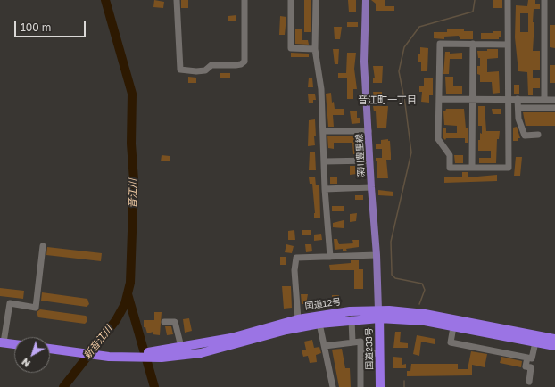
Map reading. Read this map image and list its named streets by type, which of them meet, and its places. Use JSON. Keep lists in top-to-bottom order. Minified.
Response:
{"streets":{"highway":["国道12号","国道233号"],"main road":["深川豊里線"]},"crossings":[["深川豊里線","国道12号"],["深川豊里線","国道233号"],["国道12号","国道233号"]],"districts":["音江町一丁目"],"water":["音江川","新音江川"],"scale_bar":"100 m","north":"bottom left"}
